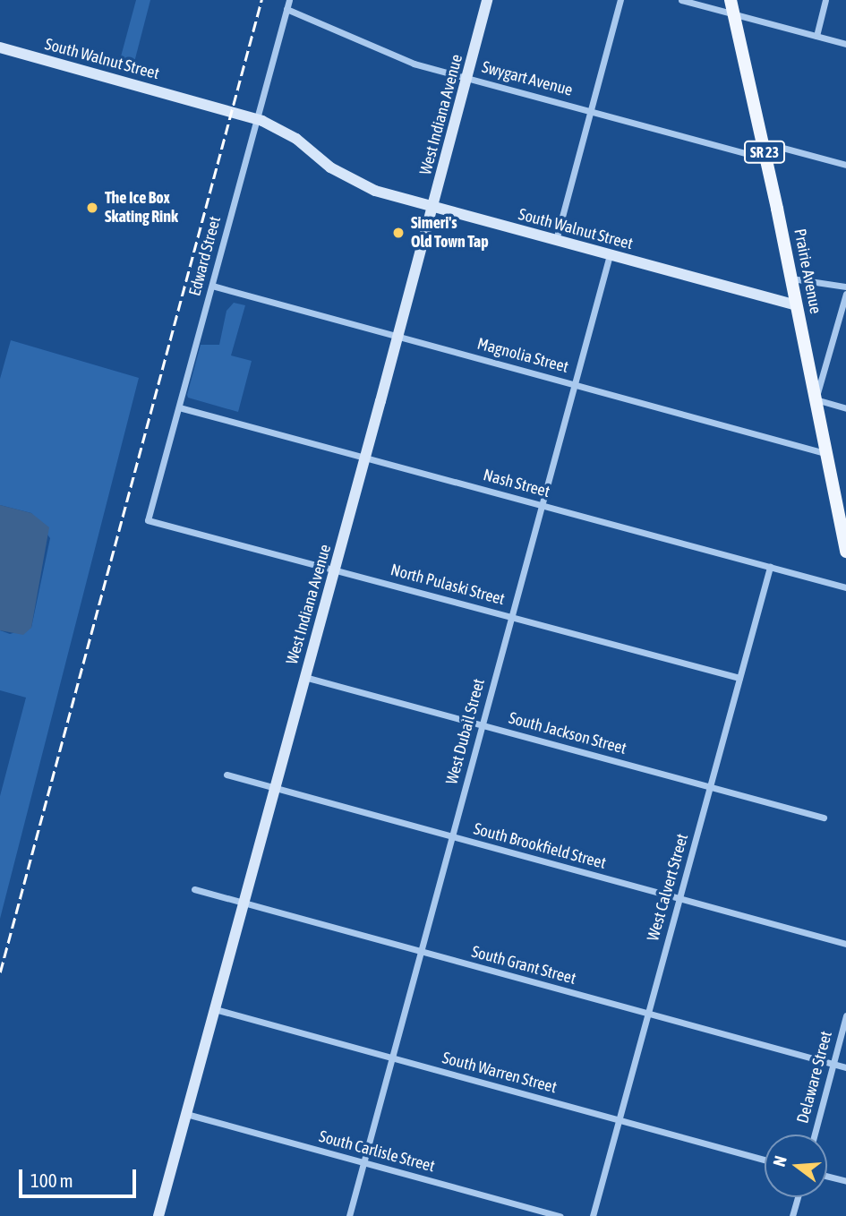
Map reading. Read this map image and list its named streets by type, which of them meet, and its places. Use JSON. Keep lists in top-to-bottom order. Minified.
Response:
{"streets":{"main road":["SR 23","Prairie Avenue"],"street":["South Walnut Street","Swygart Avenue","West Indiana Avenue","Edward Street","Magnolia Street","Nash Street","North Pulaski Street","West Dubail Street","South Jackson Street","South Brookfield Street","West Calvert Street","South Grant Street","South Warren Street","Delaware Street","South Carlisle Street"]},"crossings":[["South Walnut Street","West Indiana Avenue"],["South Walnut Street","Edward Street"],["South Walnut Street","Prairie Avenue"],["South Walnut Street","West Dubail Street"],["Swygart Avenue","West Indiana Avenue"],["Swygart Avenue","Edward Street"],["Swygart Avenue","Prairie Avenue"],["West Indiana Avenue","Magnolia Street"],["West Indiana Avenue","Nash Street"],["West Indiana Avenue","North Pulaski Street"],["West Indiana Avenue","South Jackson Street"],["West Indiana Avenue","South Brookfield Street"],["West Indiana Avenue","South Grant Street"],["West Indiana Avenue","South Warren Street"],["West Indiana Avenue","South Carlisle Street"],["Edward Street","Magnolia Street"],["Edward Street","Nash Street"],["Edward Street","North Pulaski Street"],["Prairie Avenue","Magnolia Street"],["Magnolia Street","West Dubail Street"],["Nash Street","West Dubail Street"],["Nash Street","West Calvert Street"],["North Pulaski Street","West Dubail Street"],["North Pulaski Street","West Calvert Street"],["West Dubail Street","South Jackson Street"],["West Dubail Street","South Brookfield Street"],["West Dubail Street","South Grant Street"],["West Dubail Street","South Warren Street"],["West Dubail Street","South Carlisle Street"],["South Jackson Street","West Calvert Street"],["South Brookfield Street","West Calvert Street"],["West Calvert Street","South Grant Street"],["West Calvert Street","South Warren Street"],["South Grant Street","Delaware Street"]],"places":["The Ice Box Skating Rink","Simeri's Old Town Tap"],"scale_bar":"100 m","north":"left"}
